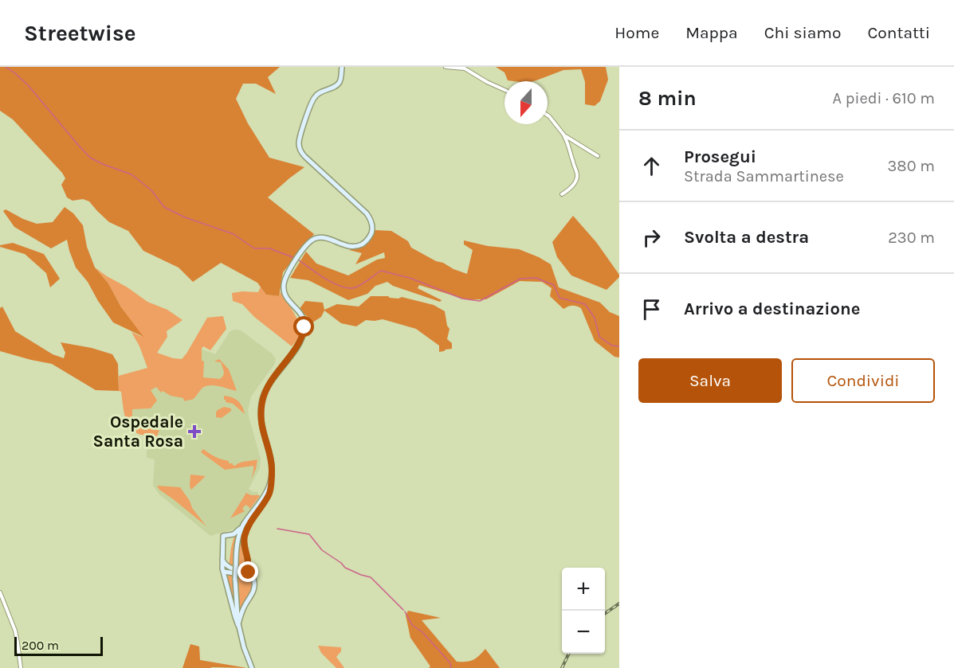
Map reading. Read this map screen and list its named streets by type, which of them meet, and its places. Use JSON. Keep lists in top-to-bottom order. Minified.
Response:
{"places":{"health":["Ospedale Santa Rosa"]},"scale_bar":"200 m","north":"bottom","page":{"header":"Streetwise","nav":["Home","Mappa","Chi siamo","Contatti"],"heading":["8 min","A piedi · 610 m"],"list":[["Prosegui","Strada Sammartinese","380 m"],["Svolta a destra","230 m"],"Arrivo a destinazione"],"buttons":["Salva","Condividi"],"map_buttons":["+","−"],"scale":"200 m"}}
